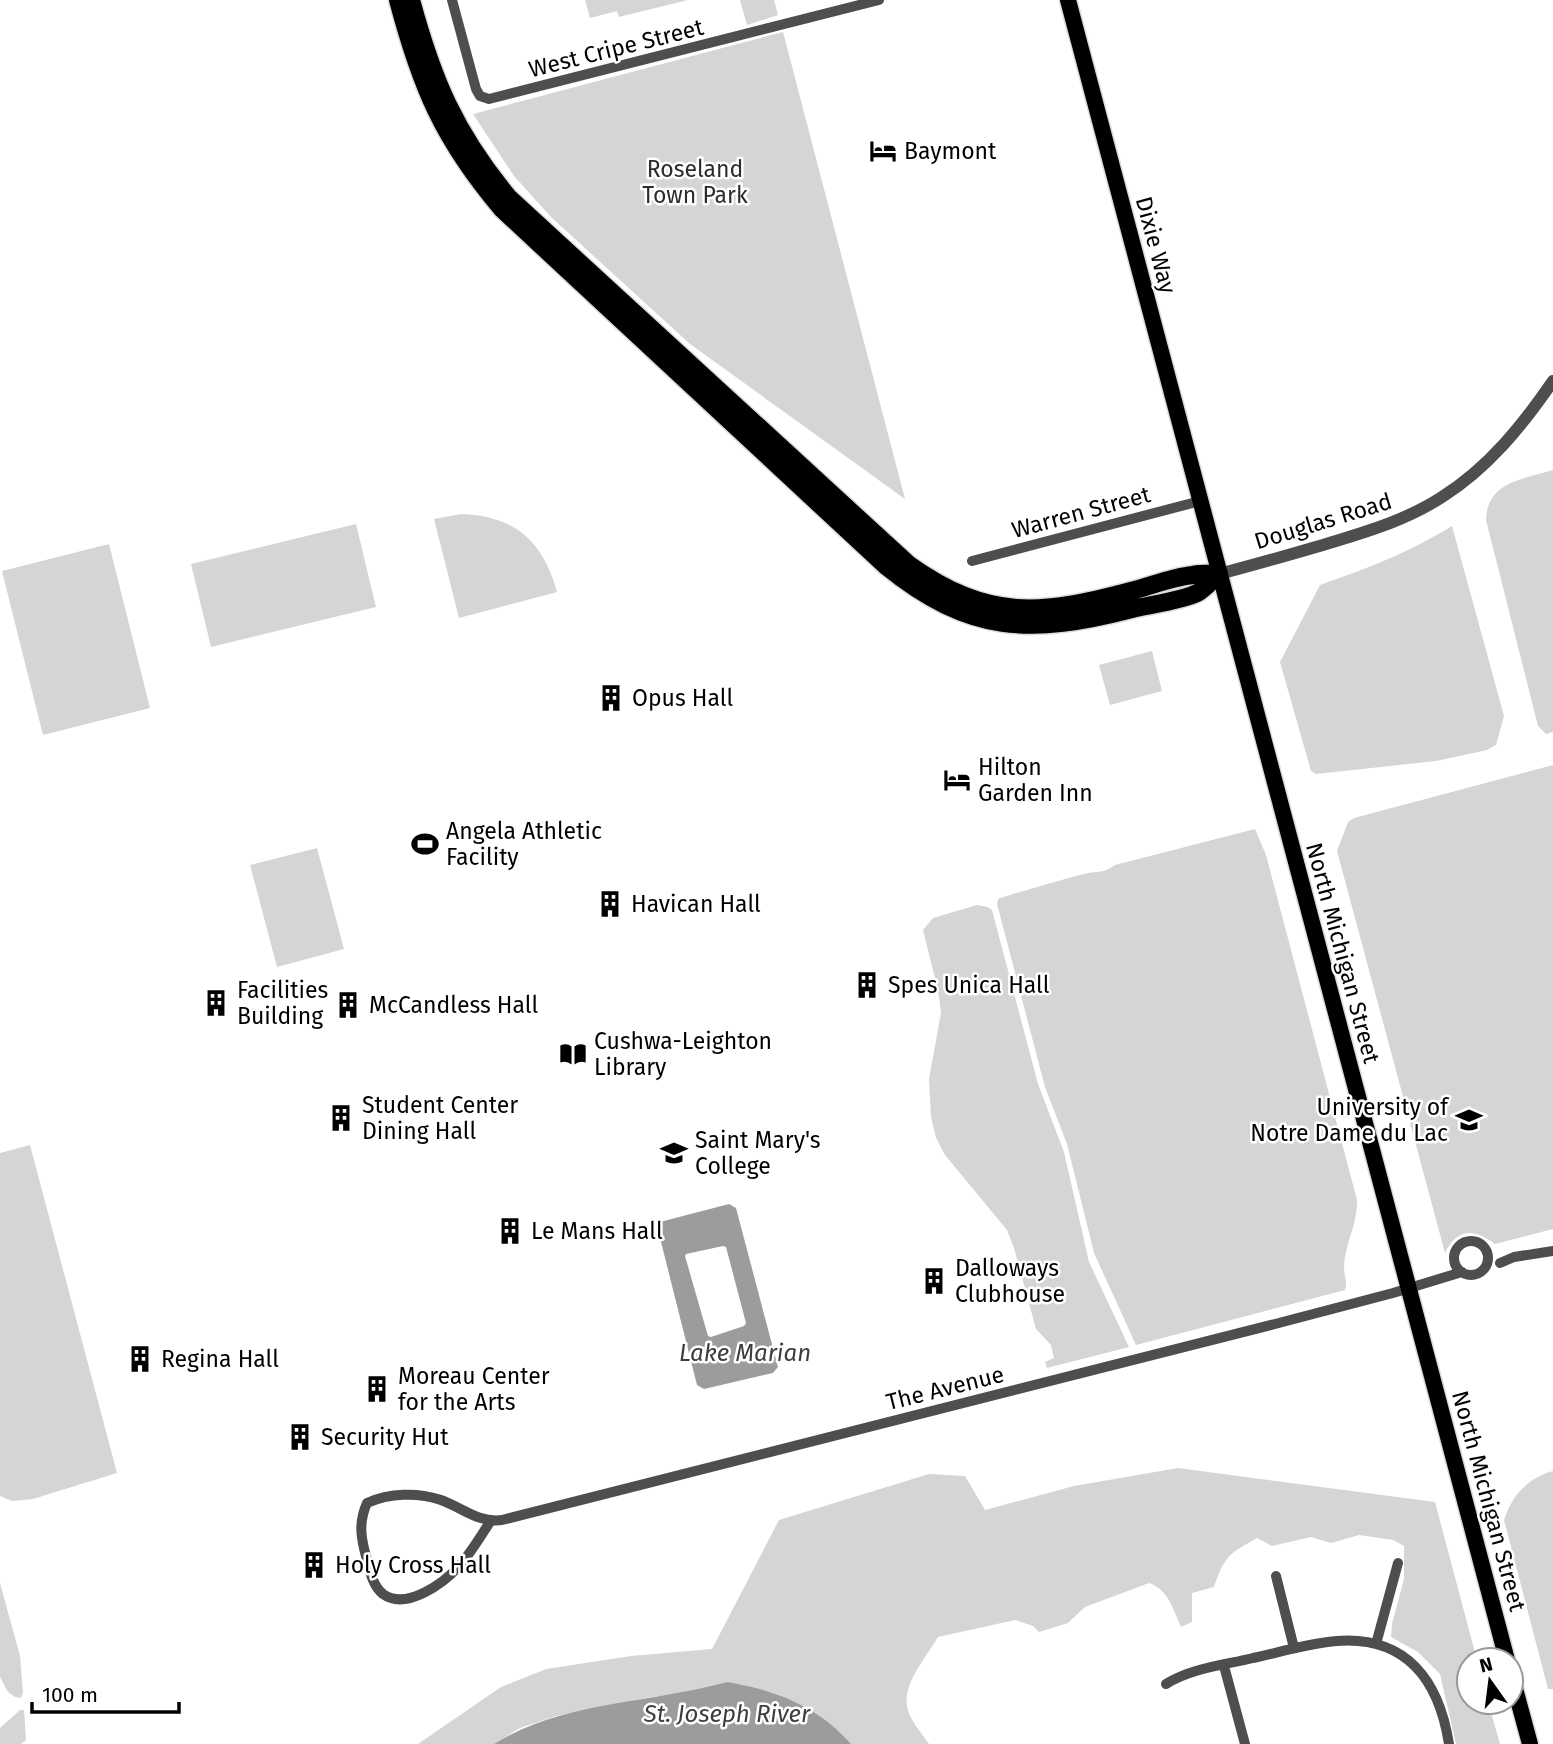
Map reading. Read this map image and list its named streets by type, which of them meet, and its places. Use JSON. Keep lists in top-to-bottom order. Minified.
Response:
{"streets":{"main road":["Dixie Way","North Michigan Street"],"street":["West Cripe Street","Warren Street","Douglas Road","The Avenue"]},"crossings":[["Dixie Way","Warren Street"],["Dixie Way","North Michigan Street"],["Warren Street","North Michigan Street"],["Douglas Road","North Michigan Street"],["North Michigan Street","The Avenue"]],"water":["Lake Marian","St. Joseph River"],"parks":["Roseland Town Park"],"places":{"hotel":["Baymont","Hilton Garden Inn"],"building":["Opus Hall","Havican Hall","Spes Unica Hall","Facilities Building","McCandless Hall","Student Center Dining Hall","Le Mans Hall","Dalloways Clubhouse","Regina Hall","Moreau Center for the Arts","Security Hut","Holy Cross Hall"],"sports":["Angela Athletic Facility"],"library":["Cushwa-Leighton Library"],"school or university":["University of Notre Dame du Lac","Saint Mary's College"]},"scale_bar":"100 m","north":"top"}
